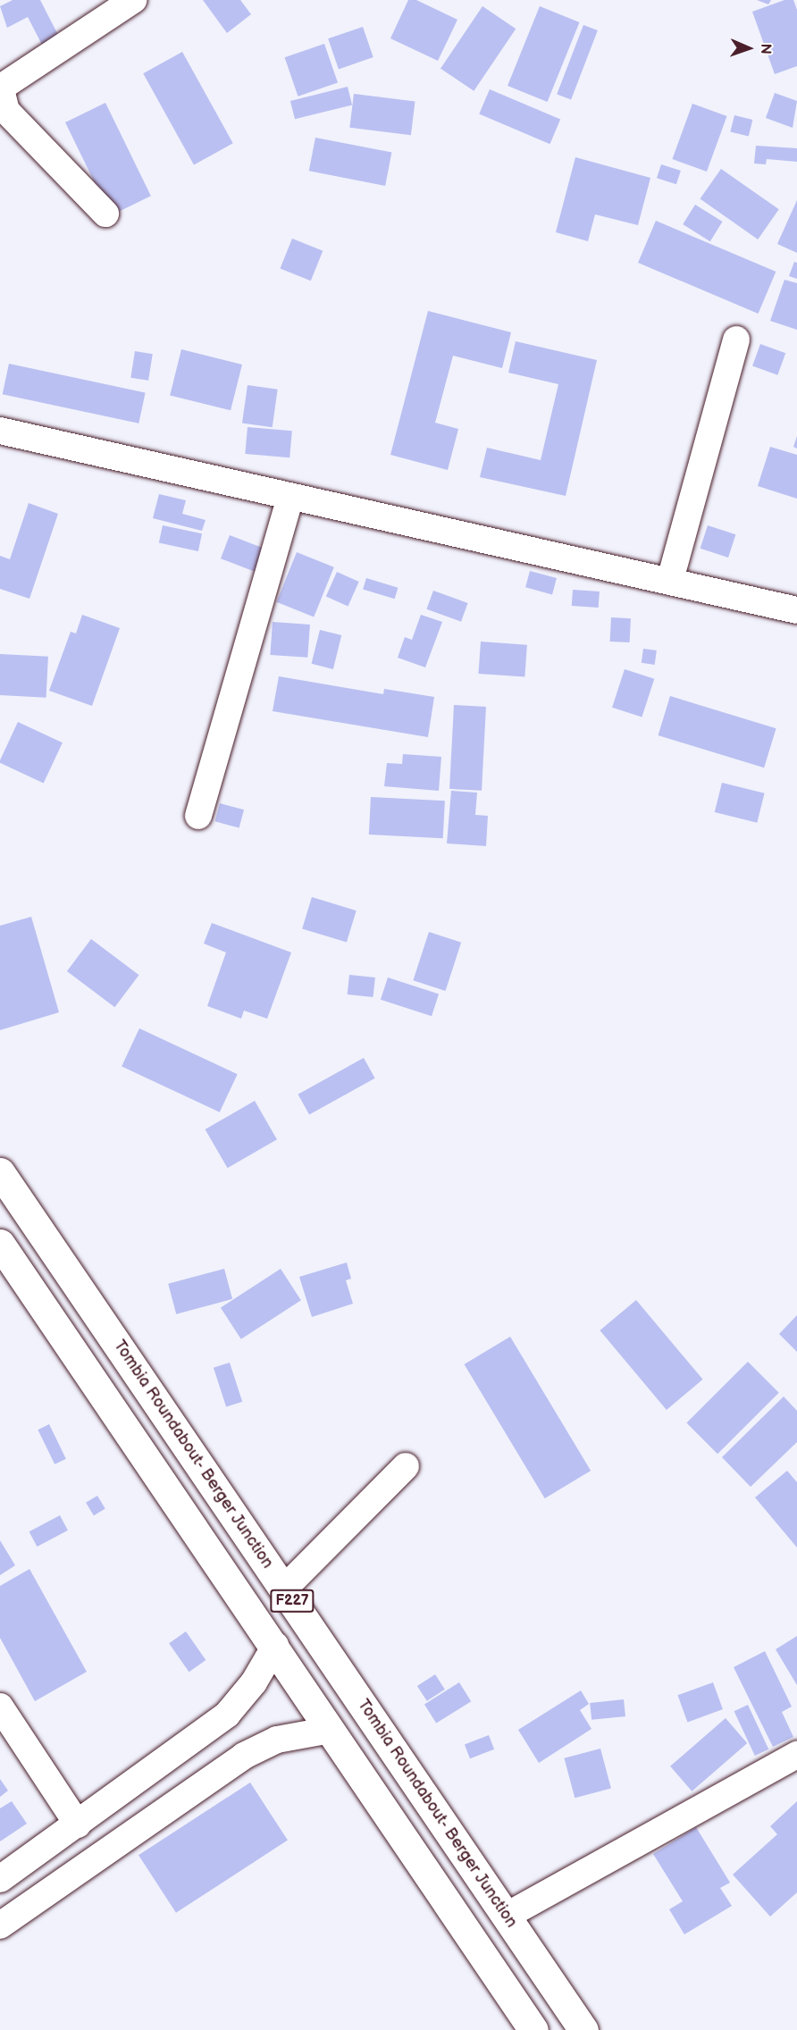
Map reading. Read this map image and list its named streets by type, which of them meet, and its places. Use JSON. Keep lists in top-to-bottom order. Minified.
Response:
{"streets":{"main road":["Tombia Roundabout- Berger Junction","F227"]},"north":"right"}
